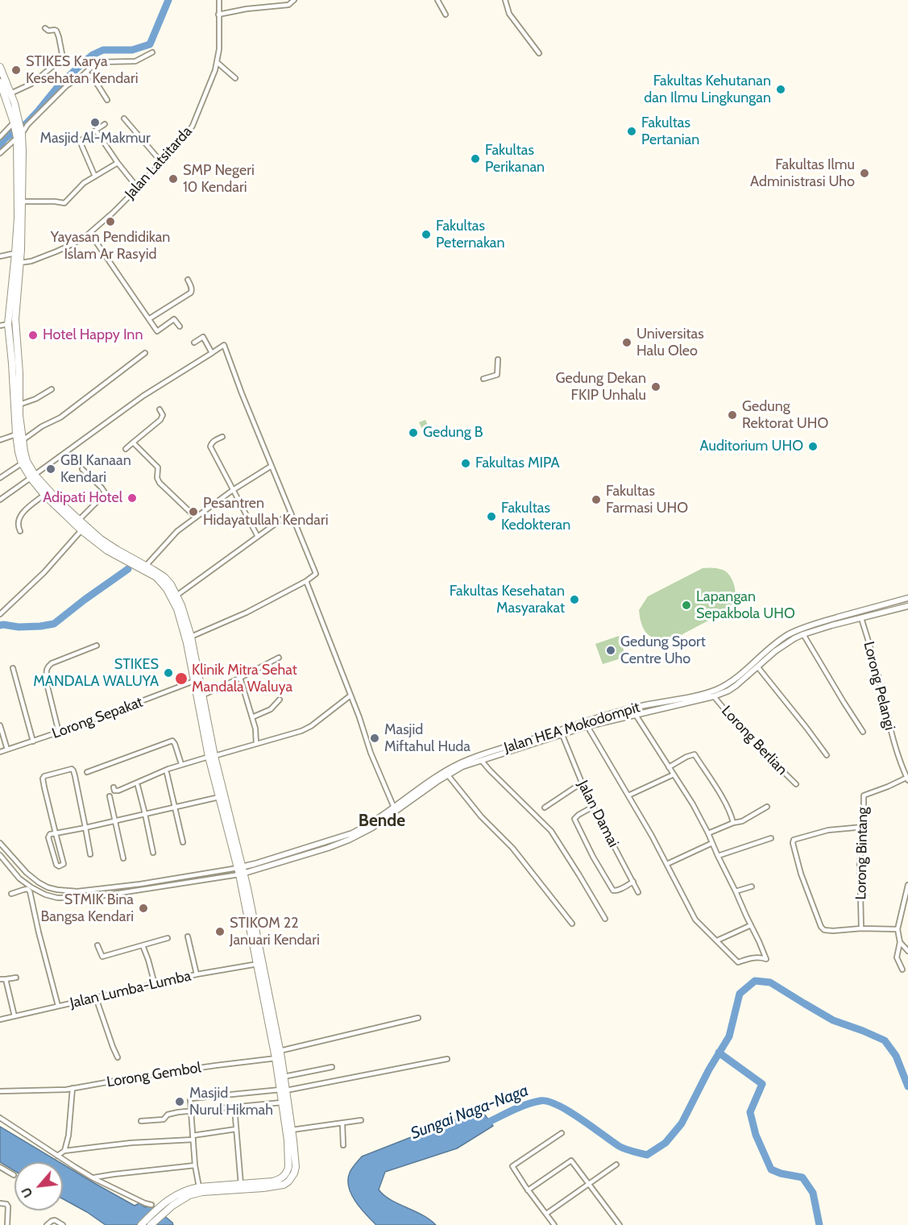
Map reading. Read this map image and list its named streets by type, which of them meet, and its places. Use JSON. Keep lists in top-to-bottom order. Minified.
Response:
{"streets":{"street":["Jalan Latsitarda","Lorong Pelangi","Lorong Sepakat","Jalan HEA Mokodompit","Lorong Berlian","Jalan Damai","Lorong Bintang","Jalan Lumba-Lumba","Lorong Gembol"]},"crossings":[["Lorong Pelangi","Jalan HEA Mokodompit"],["Lorong Pelangi","Lorong Bintang"],["Jalan HEA Mokodompit","Lorong Berlian"],["Jalan HEA Mokodompit","Jalan Damai"]],"districts":["Bende"],"water":["Sungai Naga-Naga"],"places":["STIKES Karya Kesehatan Kendari","Fakultas Kehutanan dan Ilmu Lingkungan","Masjid Al-Makmur","Fakultas Pertanian","Fakultas Perikanan","Fakultas Ilmu Administrasi Uho","SMP Negeri 10 Kendari","Yayasan Pendidikan Islam Ar Rasyid","Fakultas Peternakan","Hotel Happy Inn","Universitas Halu Oleo","Gedung Dekan FKIP Unhalu","Gedung Rektorat UHO","Gedung B","Auditorium UHO","Fakultas MIPA","GBI Kanaan Kendari","Adipati Hotel","Fakultas Farmasi UHO","Pesantren Hidayatullah Kendari","Fakultas Kedokteran","Fakultas Kesehatan Masyarakat","Lapangan Sepakbola UHO","Gedung Sport Centre Uho","STIKES MANDALA WALUYA","Klinik Mitra Sehat Mandala Waluya","Masjid Miftahul Huda","STMIK Bina Bangsa Kendari","STIKOM 22 Januari Kendari","Masjid Nurul Hikmah"],"north":"bottom left"}
